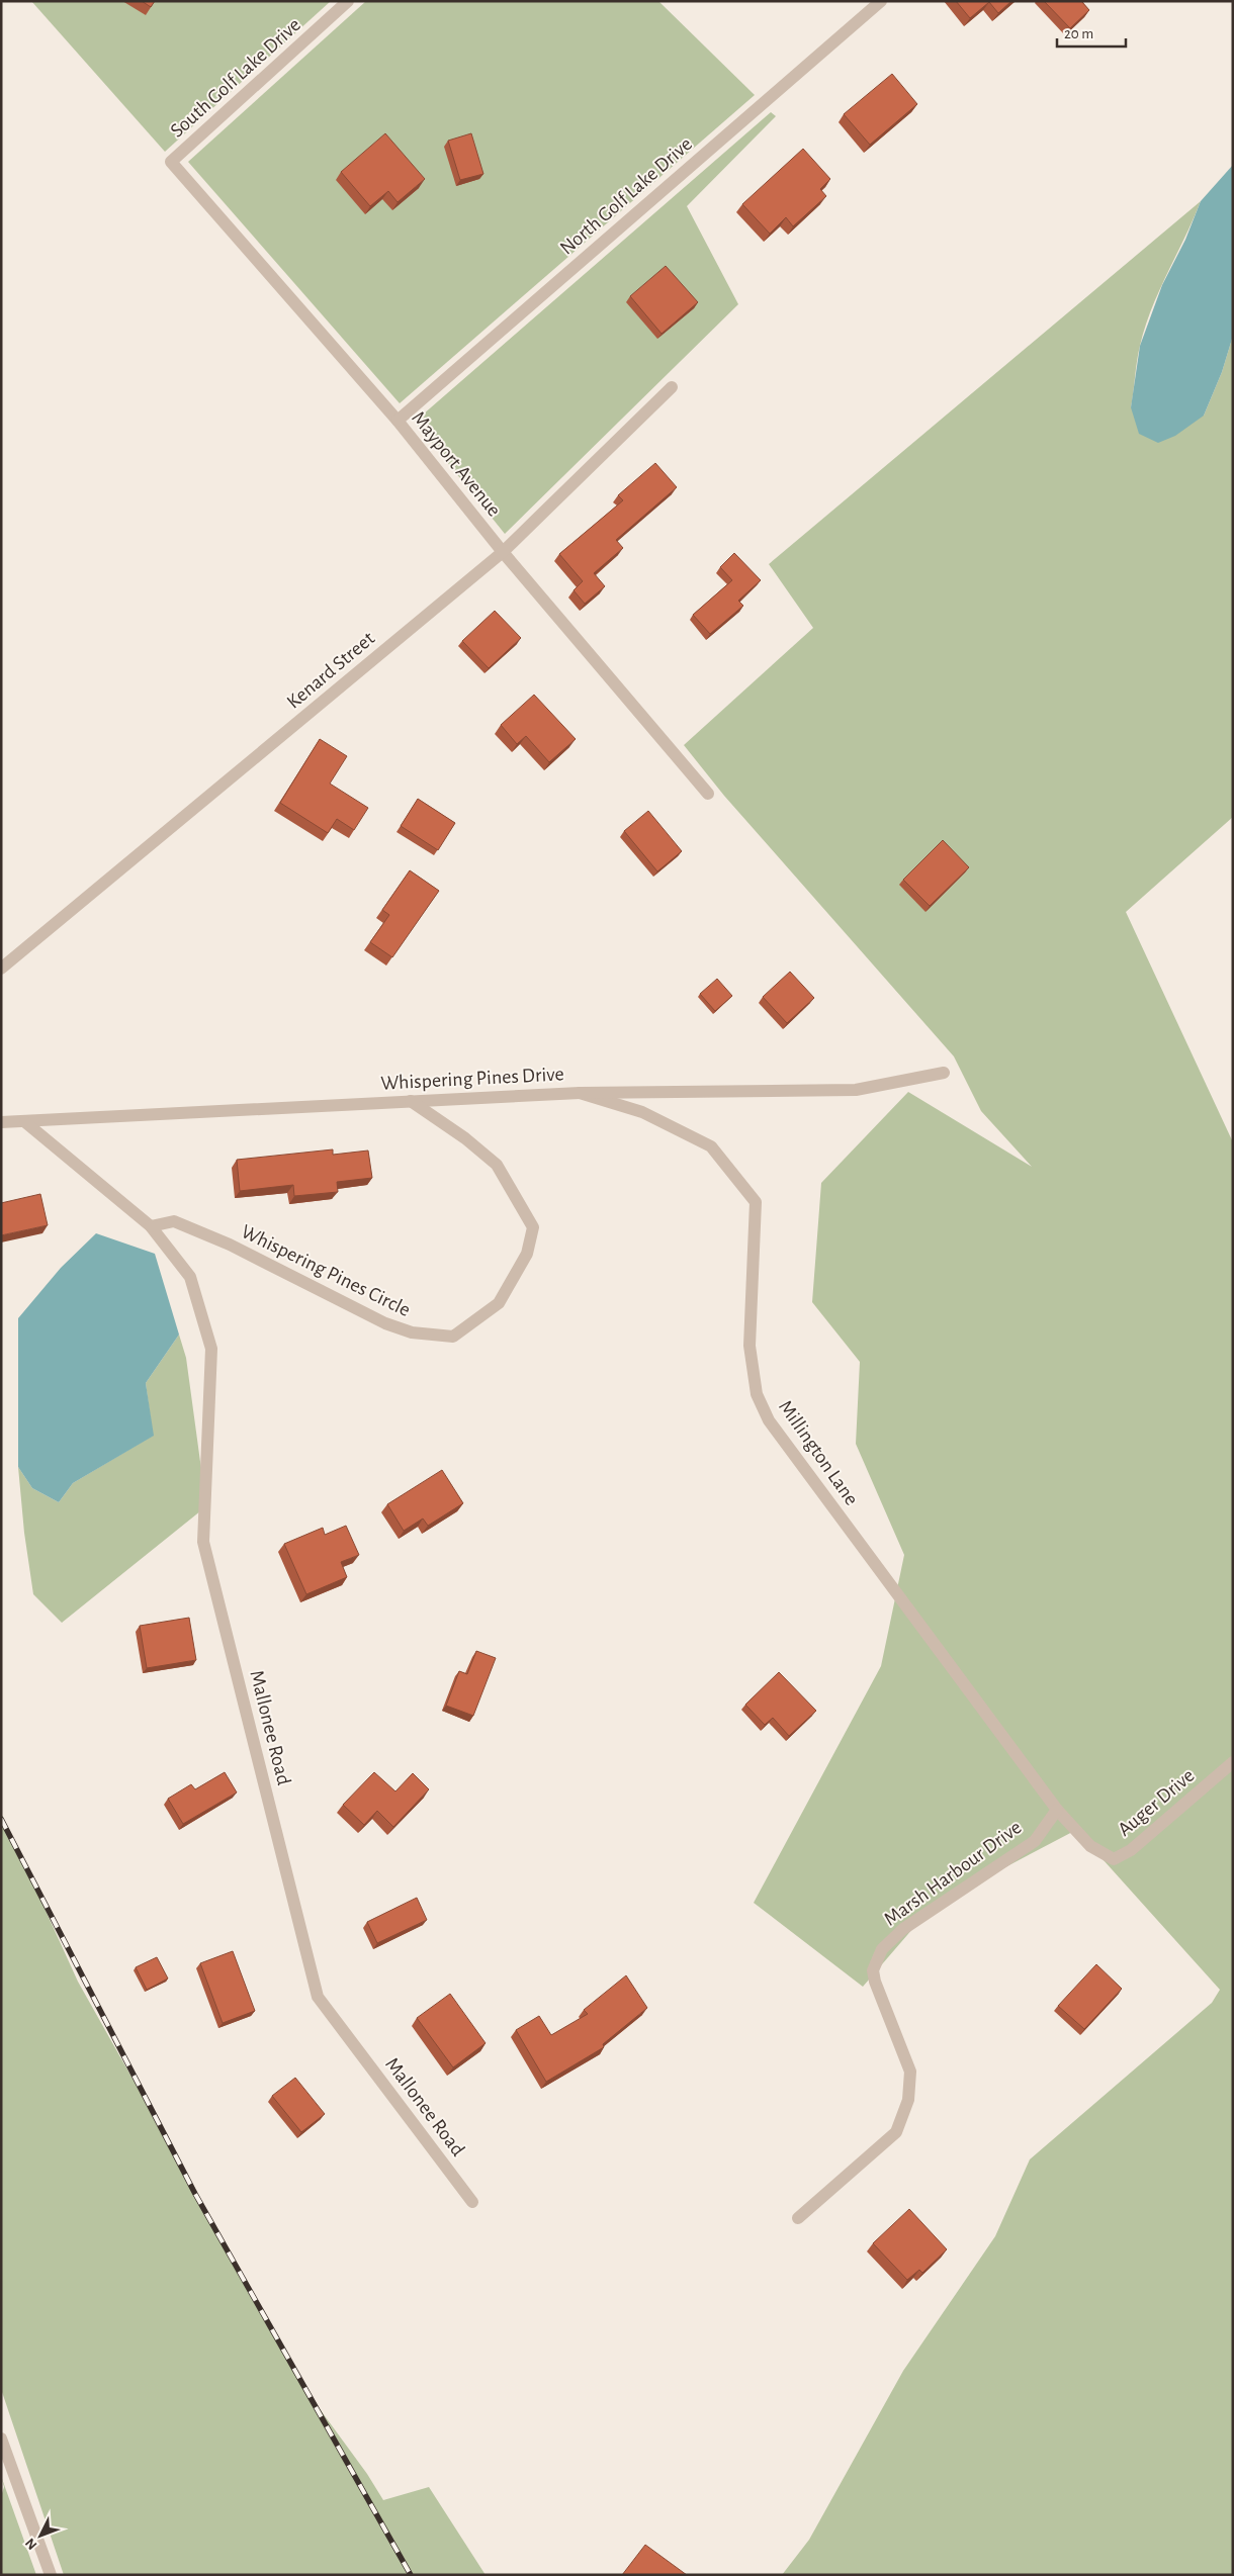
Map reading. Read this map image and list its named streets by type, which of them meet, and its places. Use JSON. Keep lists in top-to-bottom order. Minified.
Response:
{"streets":{"street":["South Golf Lake Drive","North Golf Lake Drive","Mayport Avenue","Kenard Street","Whispering Pines Drive","Whispering Pines Circle","Millington Lane","Mallonee Road","Auger Drive","Marsh Harbour Drive"]},"crossings":[["South Golf Lake Drive","Mayport Avenue"],["North Golf Lake Drive","Mayport Avenue"],["Mayport Avenue","Kenard Street"],["Whispering Pines Drive","Whispering Pines Circle"],["Whispering Pines Drive","Millington Lane"],["Whispering Pines Circle","Mallonee Road"],["Millington Lane","Auger Drive"],["Millington Lane","Marsh Harbour Drive"],["Auger Drive","Marsh Harbour Drive"]],"scale_bar":"20 m","north":"bottom left"}
